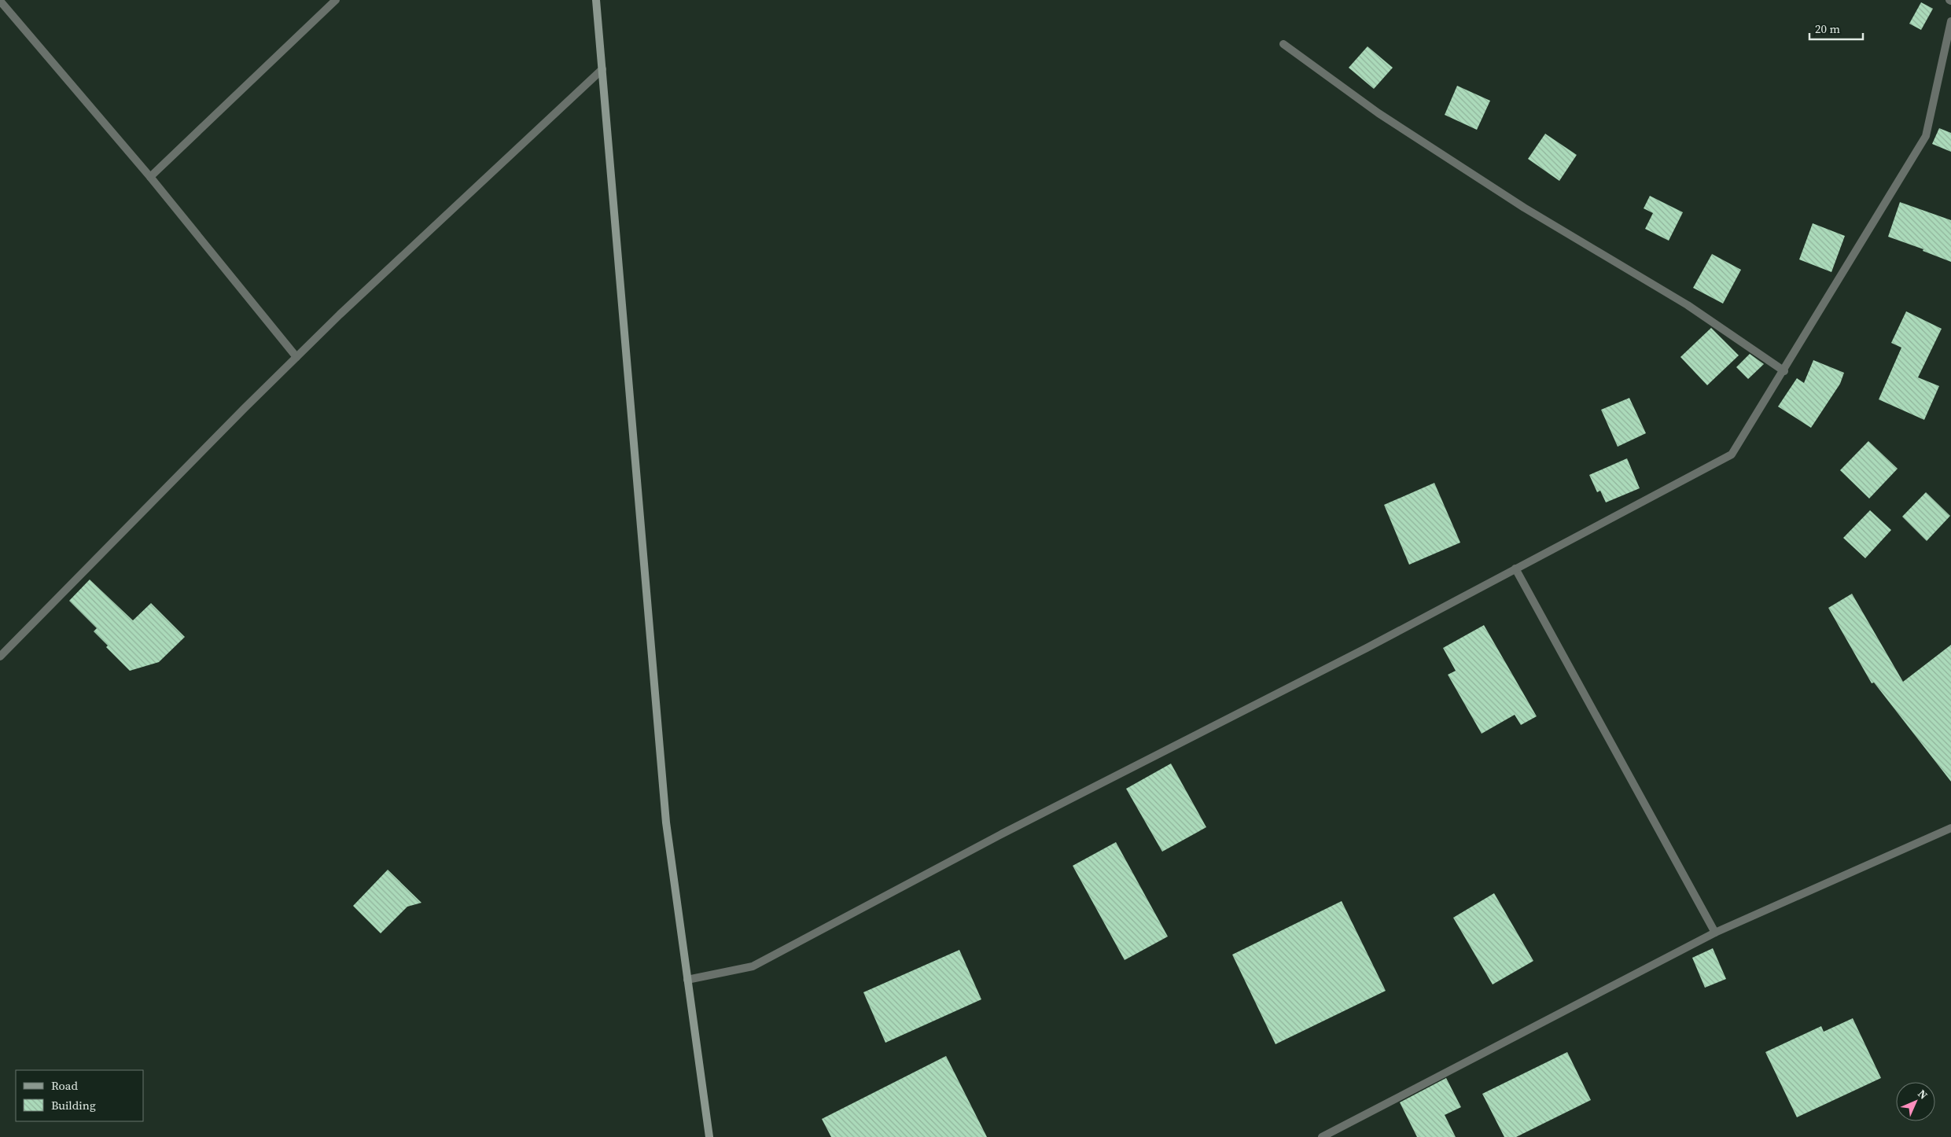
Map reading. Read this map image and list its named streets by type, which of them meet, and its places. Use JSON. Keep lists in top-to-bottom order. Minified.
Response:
{"legend":["Road","Building"],"scale_bar":"20 m","north":"top right"}
